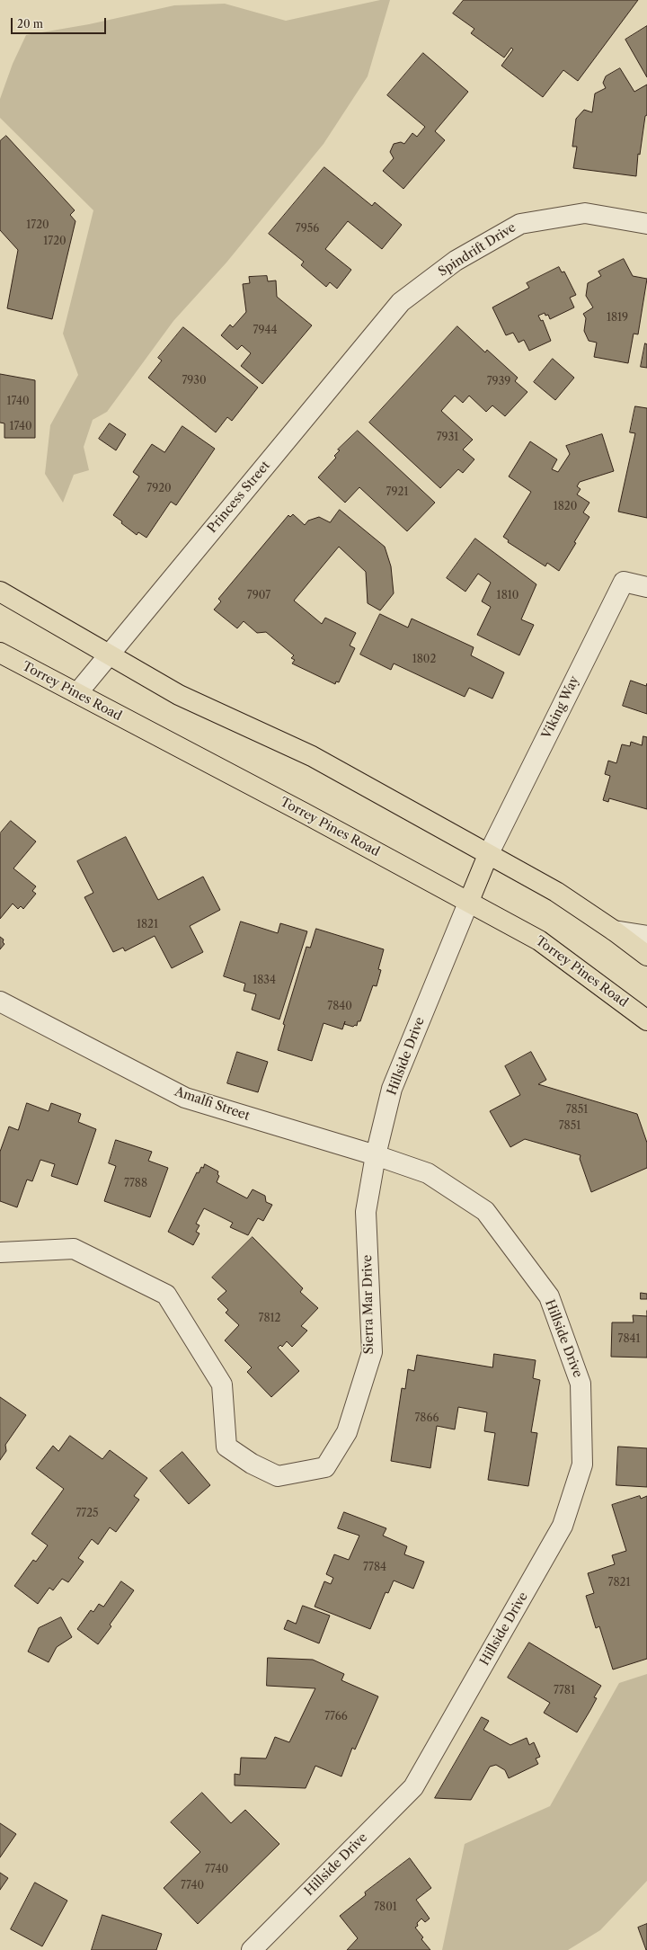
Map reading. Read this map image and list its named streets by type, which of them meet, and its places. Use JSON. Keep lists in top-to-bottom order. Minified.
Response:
{"streets":{"main road":["Torrey Pines Road","Hillside Drive"],"street":["Spindrift Drive","Princess Street","Viking Way","Amalfi Street","Sierra Mar Drive"]},"crossings":[["Spindrift Drive","Princess Street"],["Princess Street","Torrey Pines Road"],["Torrey Pines Road","Hillside Drive"],["Viking Way","Hillside Drive"],["Hillside Drive","Amalfi Street"],["Hillside Drive","Sierra Mar Drive"],["Amalfi Street","Sierra Mar Drive"]],"house_numbers":["1720","7956","1720","1819","7944","7930","7939","1740","1740","7931","7920","7921","1820","7907","1810","1802","1821","1834","7840","7851","7851","7788","7812","7841","7866","7725","7784","7821","7781","7766","7740","7740","7801"],"scale_bar":"20 m"}
